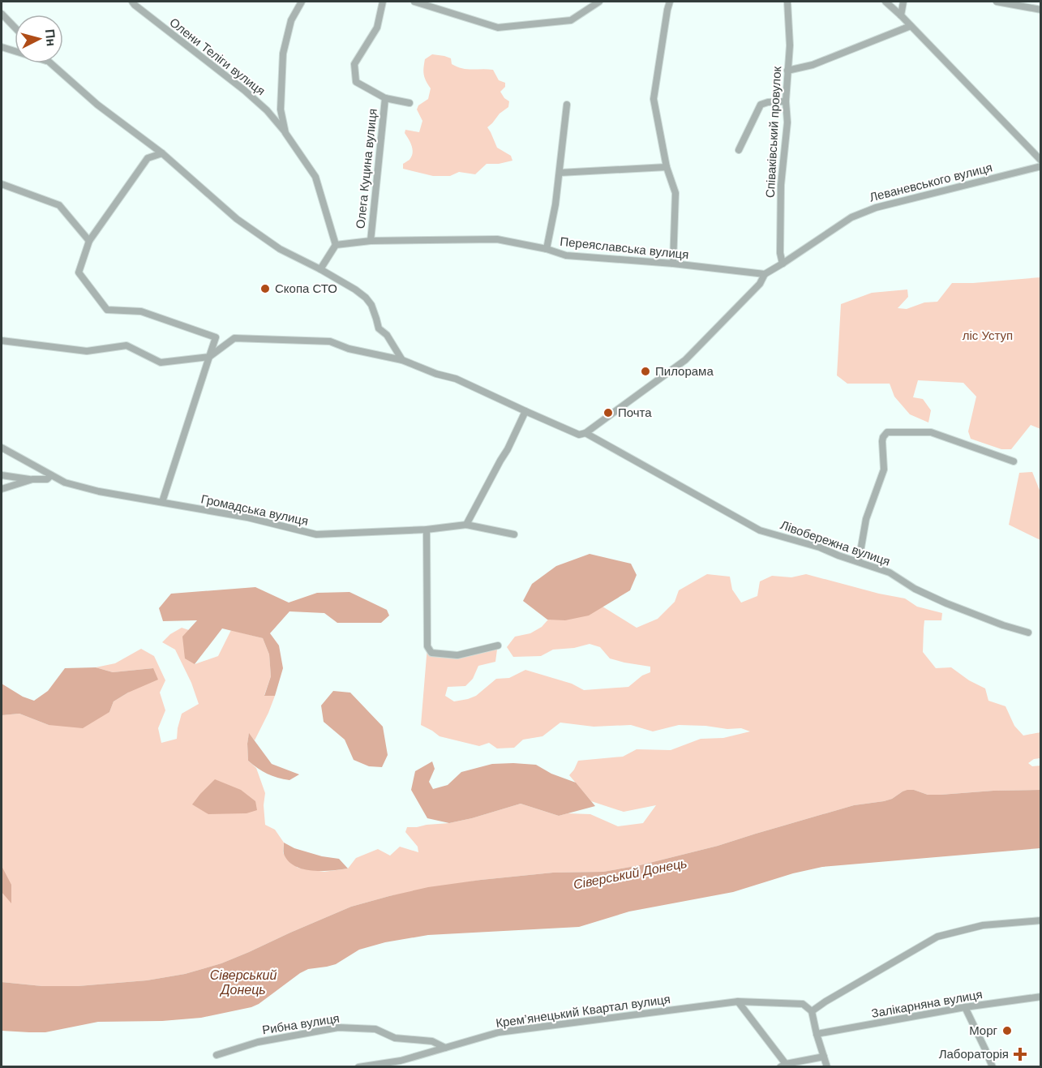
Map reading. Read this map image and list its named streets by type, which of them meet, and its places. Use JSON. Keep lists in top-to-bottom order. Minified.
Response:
{"streets":{"street":["Олени Теліги вулиця","Співаківський провулок","Олега Куцина вулиця","Леваневського вулиця","Переяславська вулиця","Громадська вулиця","Лівобережна вулиця","Залікарняна вулиця","Крем’янецький Квартал вулиця","Рибна вулиця"]},"crossings":[["Олени Теліги вулиця","Переяславська вулиця"],["Співаківський провулок","Леваневського вулиця"],["Олега Куцина вулиця","Переяславська вулиця"],["Леваневського вулиця","Переяславська вулиця"],["Леваневського вулиця","Лівобережна вулиця"],["Крем’янецький Квартал вулиця","Рибна вулиця"]],"water":["Сіверський Донець"],"parks":["ліс Уступ"],"places":{"other":["Скопа СТО","Пилорама","Почта","Морг"],"health":["Лабораторія"]},"north":"right"}
